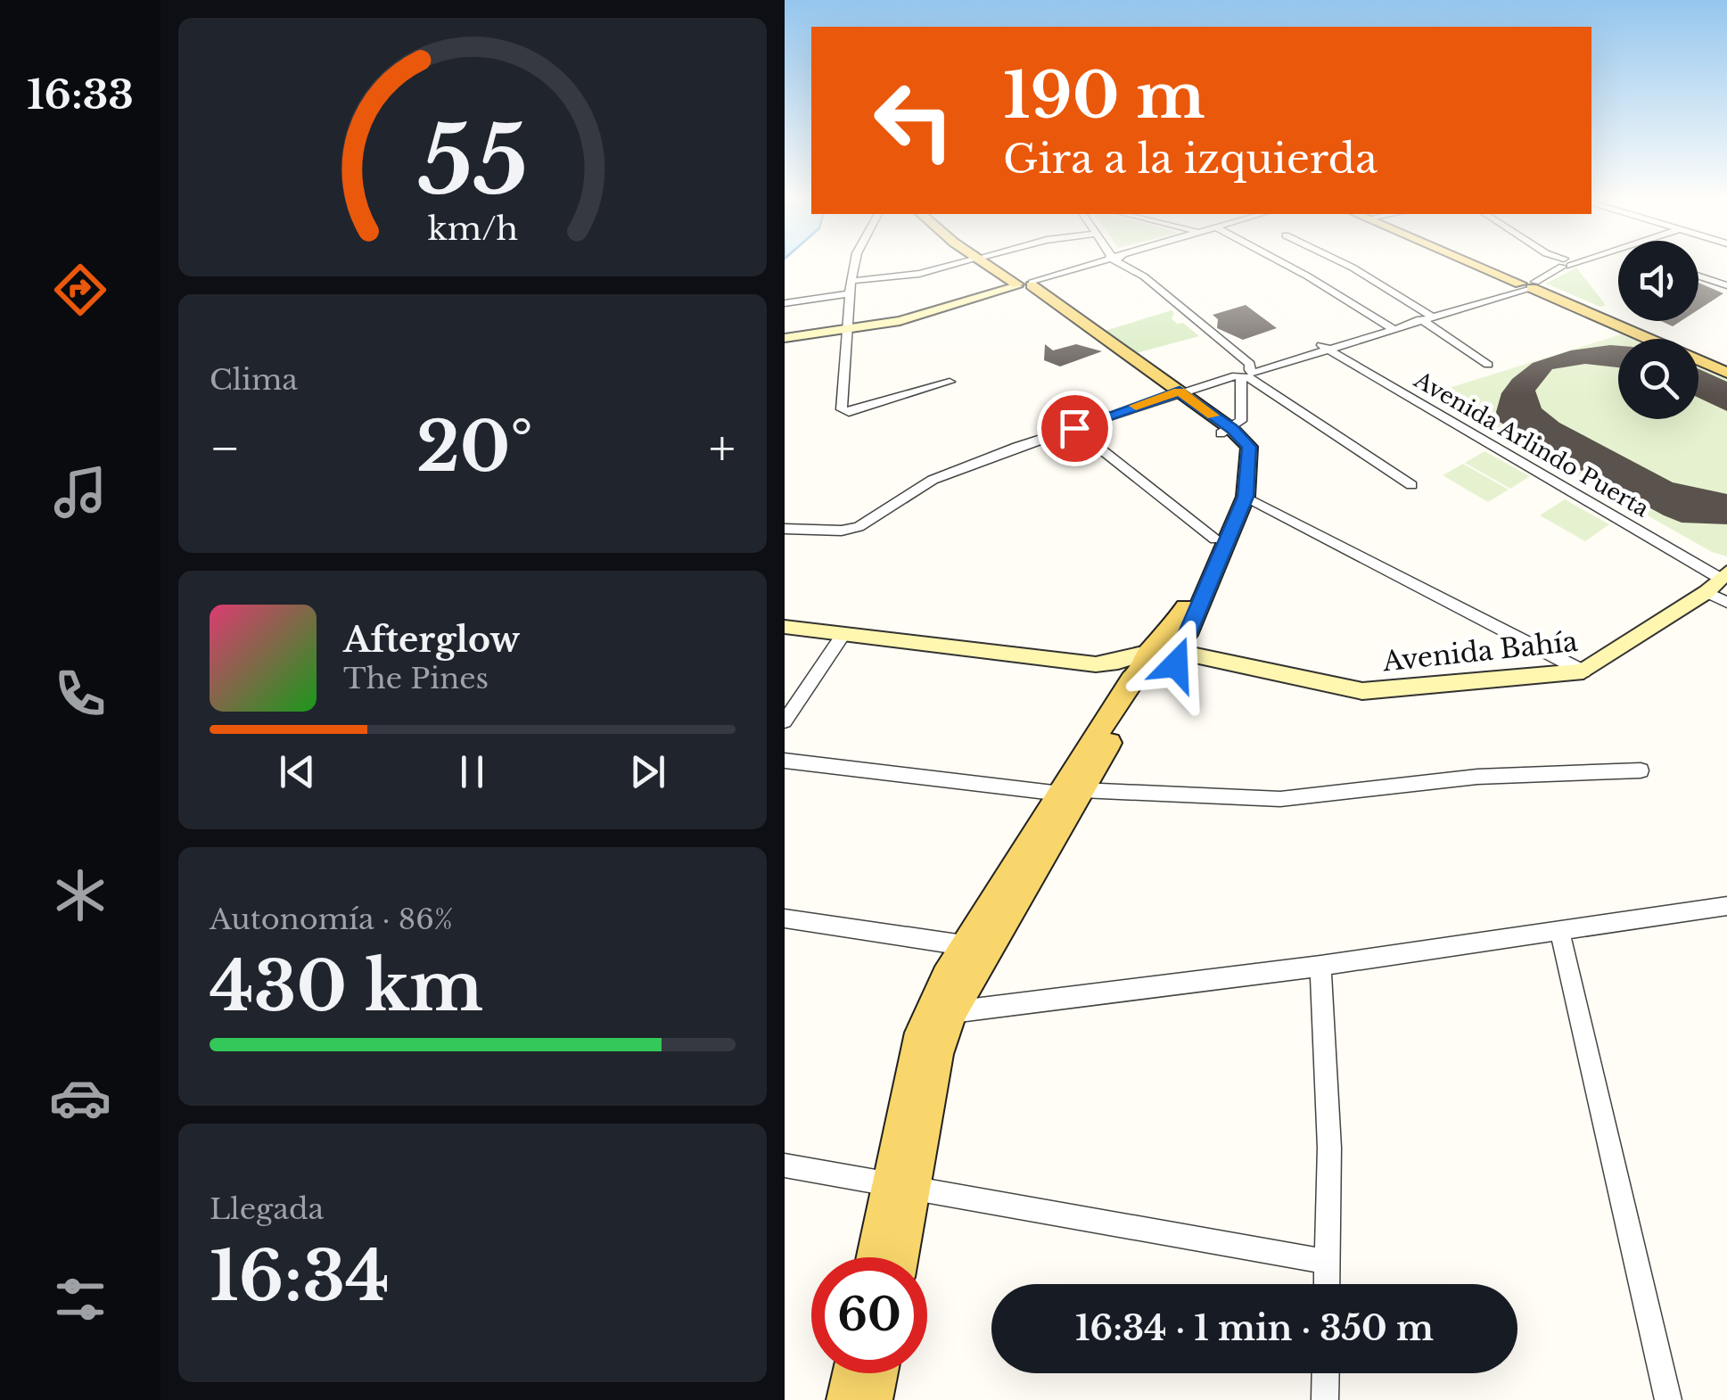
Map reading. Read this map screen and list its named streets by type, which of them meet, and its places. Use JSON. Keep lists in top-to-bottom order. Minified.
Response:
{"streets":{"street":["Avenida Arlindo Puerta","Avenida Bahía"]},"crossings":[["Avenida Arlindo Puerta","Avenida Bahía"]],"page":{"tabs":"16:33","turn":["190 m","Gira a la izquierda"],"tile":["Clima",["Autonomía · 86%","430 km"],["Llegada","16:34"]],"heat":["−","20°","+"],"song":["Afterglow","The Pines"],"limit":"60","trip":"16:34 · 1 min · 350 m","gauge":["55","km/h"]}}
